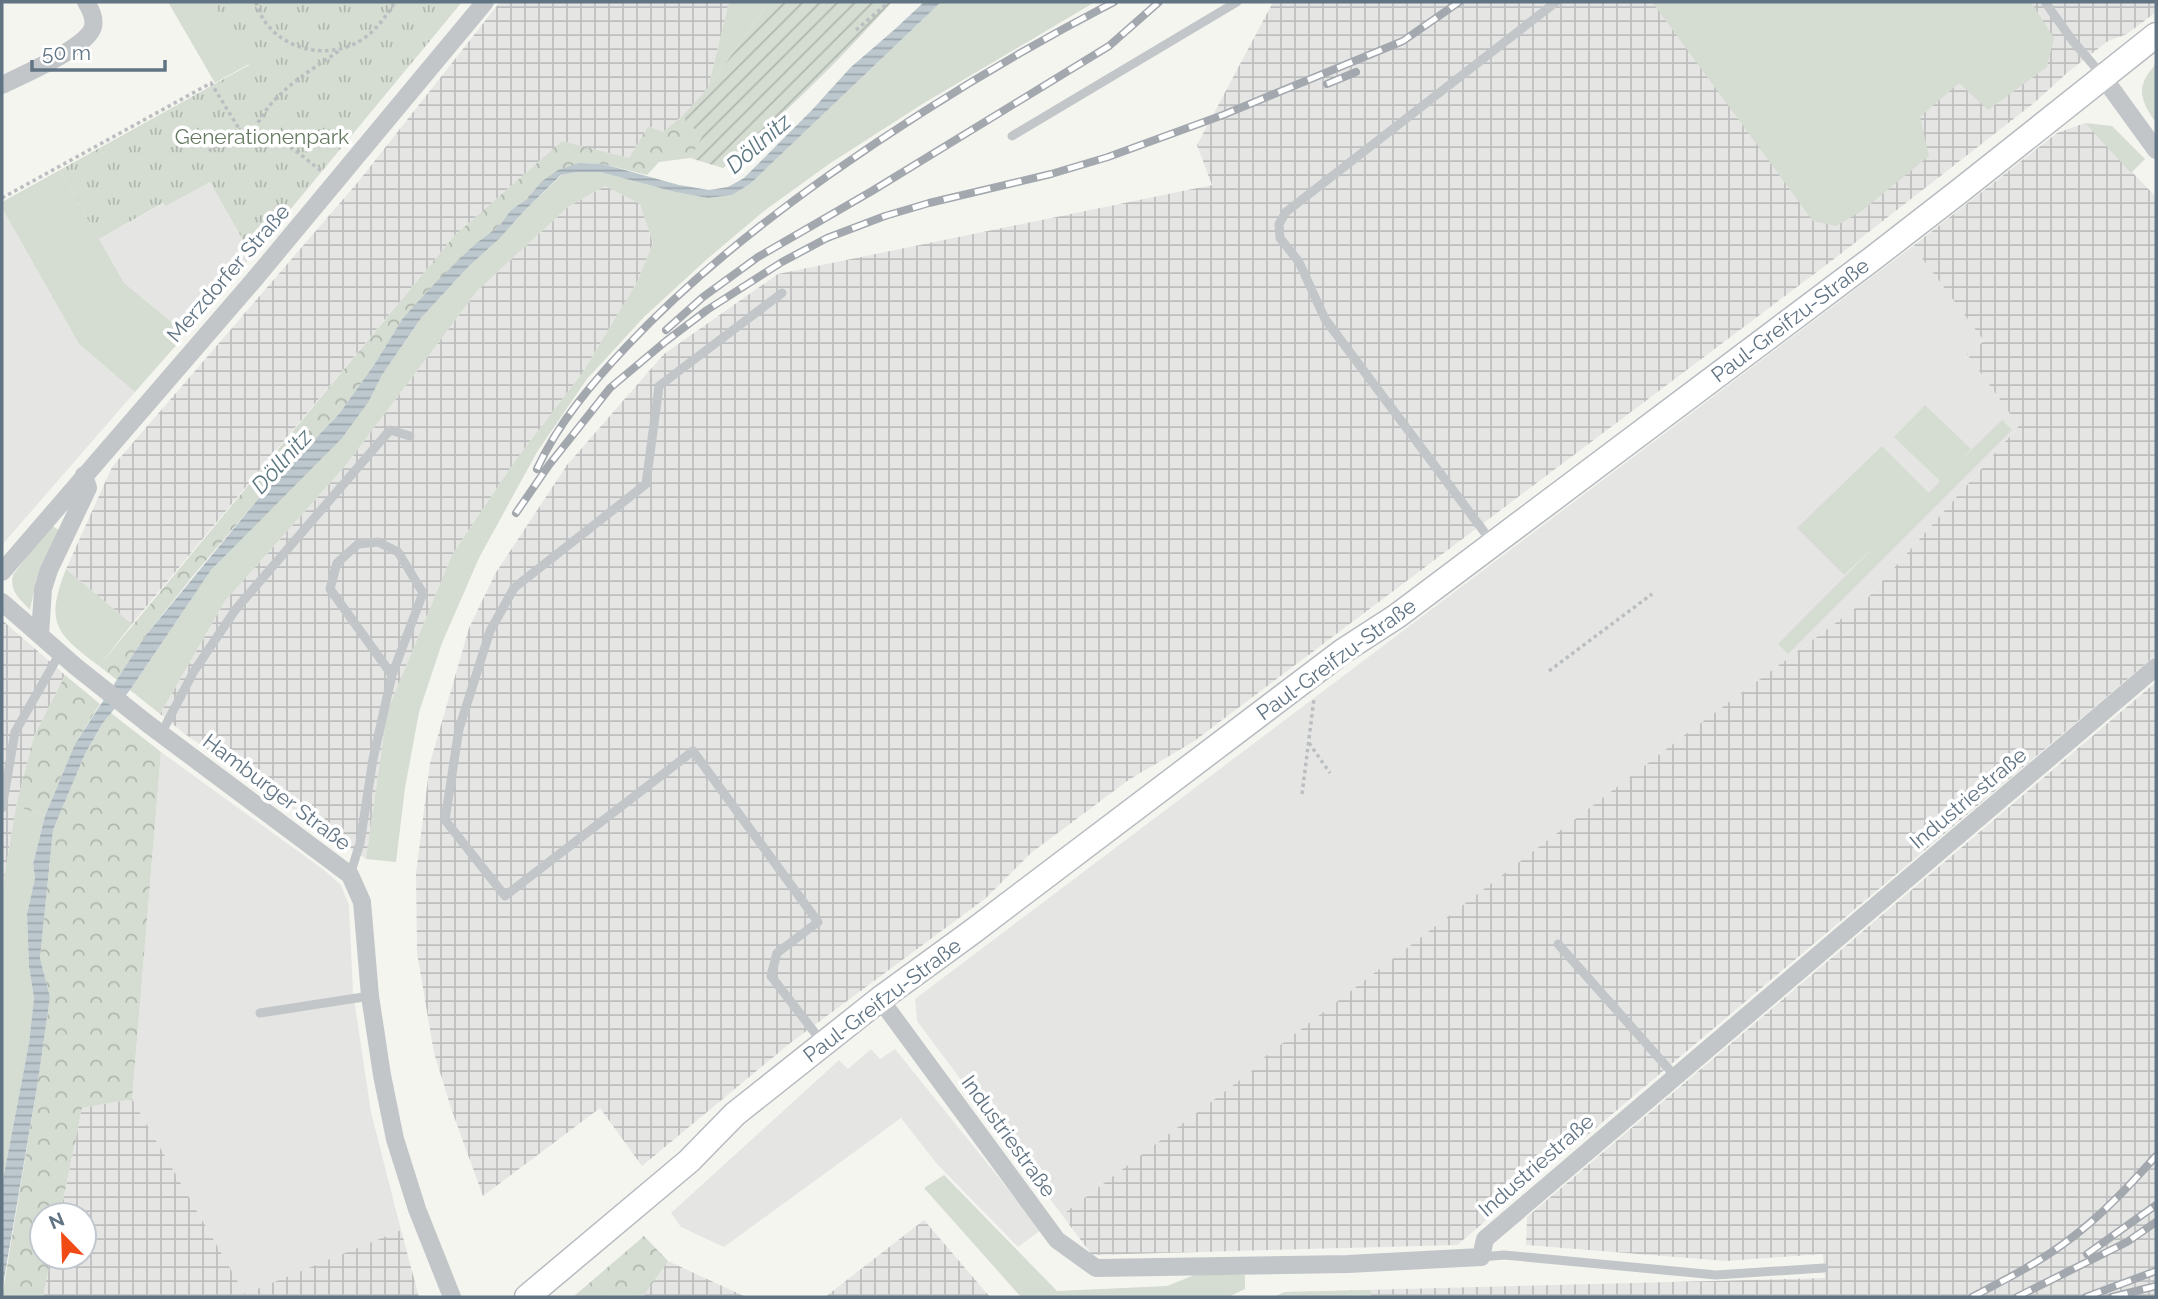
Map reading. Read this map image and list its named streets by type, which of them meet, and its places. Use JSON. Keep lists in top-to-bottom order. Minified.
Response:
{"streets":{"main road":["Paul-Greifzu-Straße"],"street":["Merzdorfer Straße","Hamburger Straße","Industriestraße"]},"crossings":[["Paul-Greifzu-Straße","Industriestraße"]],"water":["Döllnitz"],"parks":["Generationenpark"],"scale_bar":"50 m","north":"top left"}
